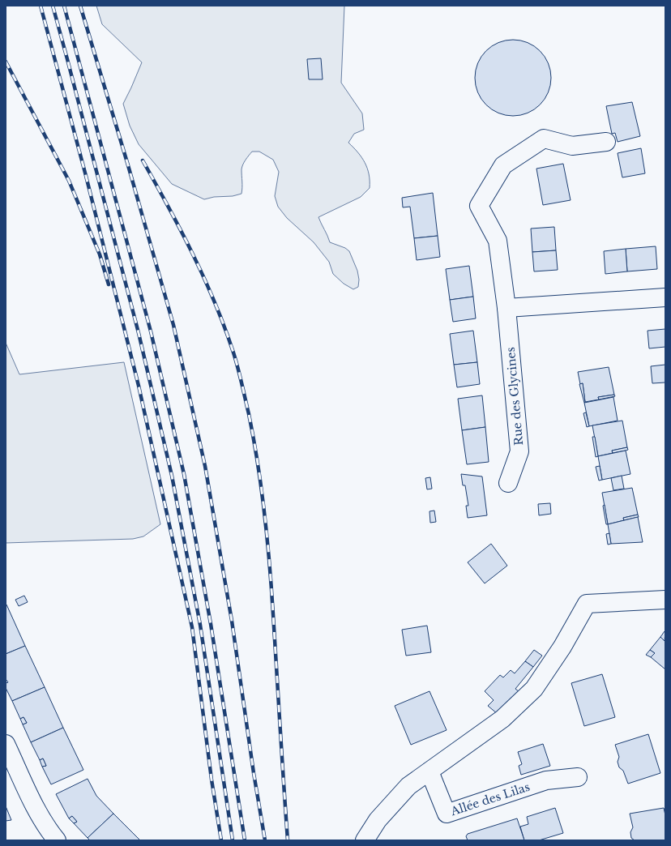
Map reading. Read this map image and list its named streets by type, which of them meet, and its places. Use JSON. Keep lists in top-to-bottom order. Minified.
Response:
{"streets":{"street":["Rue des Glycines","Allée des Lilas"]}}
